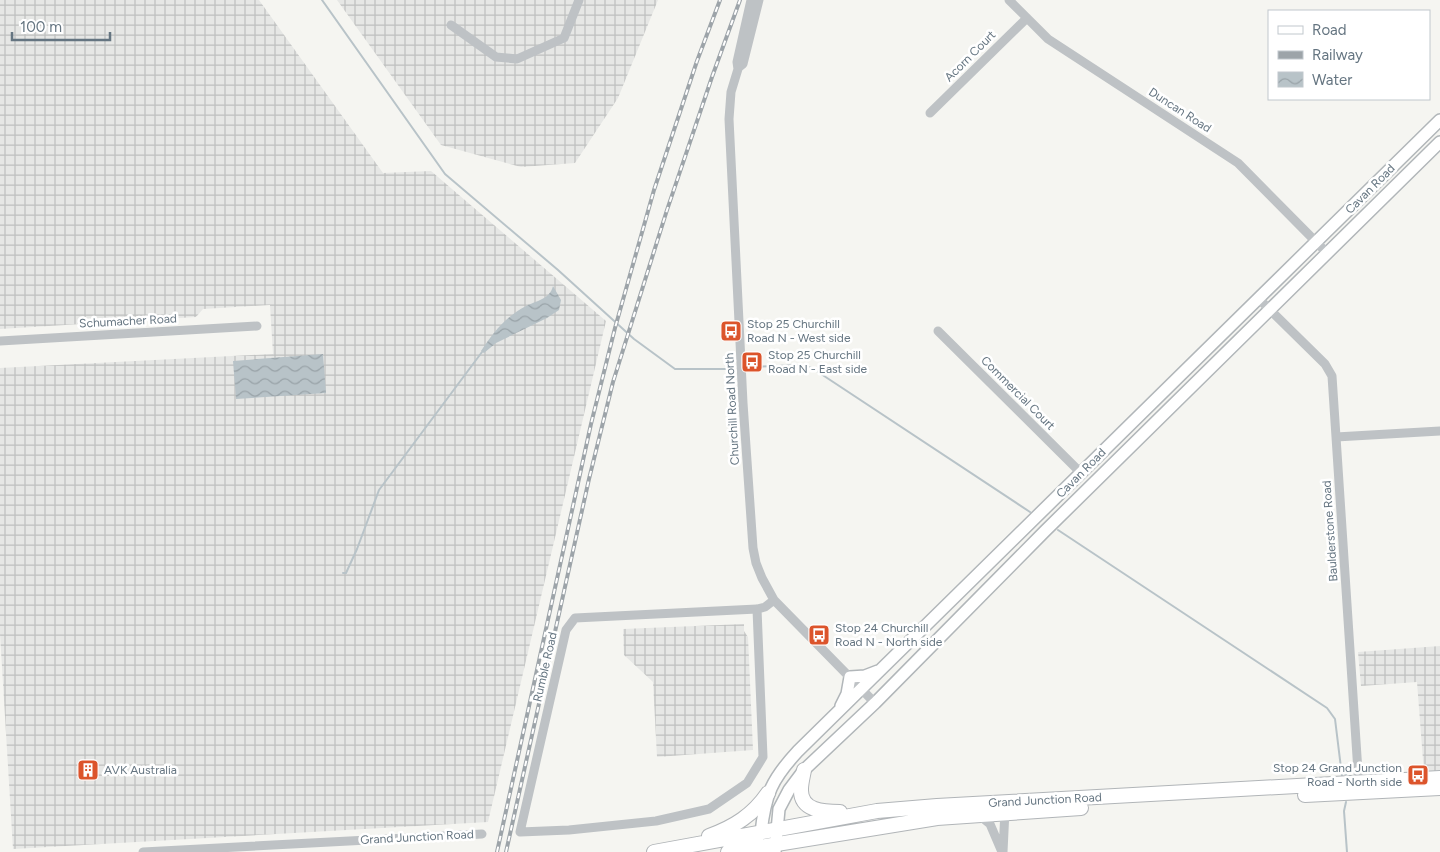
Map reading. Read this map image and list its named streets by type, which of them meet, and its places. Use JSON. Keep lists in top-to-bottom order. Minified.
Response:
{"streets":{"highway":["Cavan Road","Grand Junction Road"],"street":["Acorn Court","Duncan Road","Schumacher Road","Commercial Court","Churchill Road North","Baulderstone Road","Rumble Road"]},"crossings":[["Acorn Court","Duncan Road"],["Duncan Road","Cavan Road"],["Cavan Road","Commercial Court"],["Cavan Road","Churchill Road North"],["Cavan Road","Baulderstone Road"],["Cavan Road","Grand Junction Road"],["Churchill Road North","Rumble Road"],["Baulderstone Road","Grand Junction Road"]],"places":{"bus stop":["Stop 25 Churchill Road N - West side","Stop 25 Churchill Road N - East side","Stop 24 Churchill Road N - North side","Stop 24 Grand Junction Road - North side"],"building":["AVK Australia"]},"legend":["Road","Railway","Water"],"scale_bar":"100 m"}
